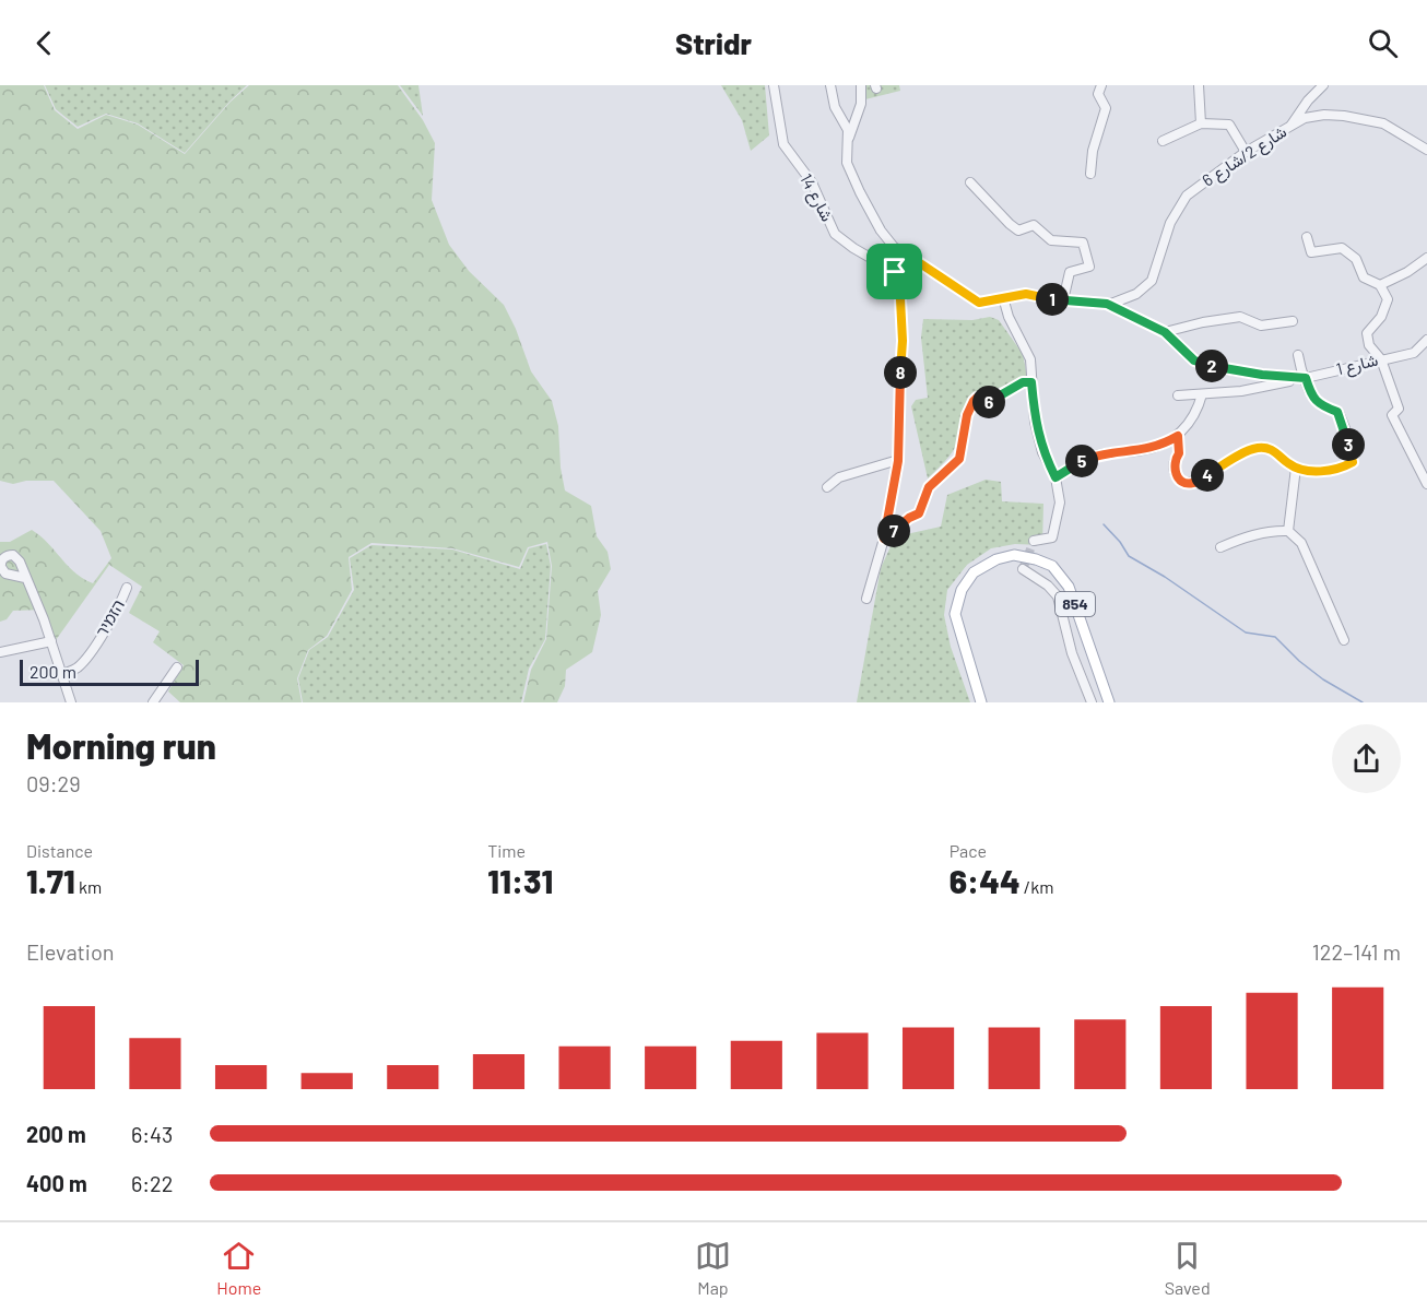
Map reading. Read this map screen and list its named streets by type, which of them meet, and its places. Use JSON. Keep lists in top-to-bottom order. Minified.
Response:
{"streets":{"main road":["854"],"street":["شارع 2/شارع 6","شارع 14","شارع 1","הזמיר"]},"crossings":[["شارع 2/شارع 6","شارع 1"]],"scale_bar":"200 m","page":{"header":"Stridr","pins":["1","2","8","6","3","5","4","7"],"scale":"200 m","heading":["Morning run","09:29"],"stats":[["Distance","1.71 km"],["Time","11:31"],["Pace","6:44 /km"]],"chart":["Elevation","122–141 m"],"list":[{"name":"200 m","note":"6:43"},{"name":"400 m","note":"6:22"}],"tabs":["Home","Map","Saved"]}}
